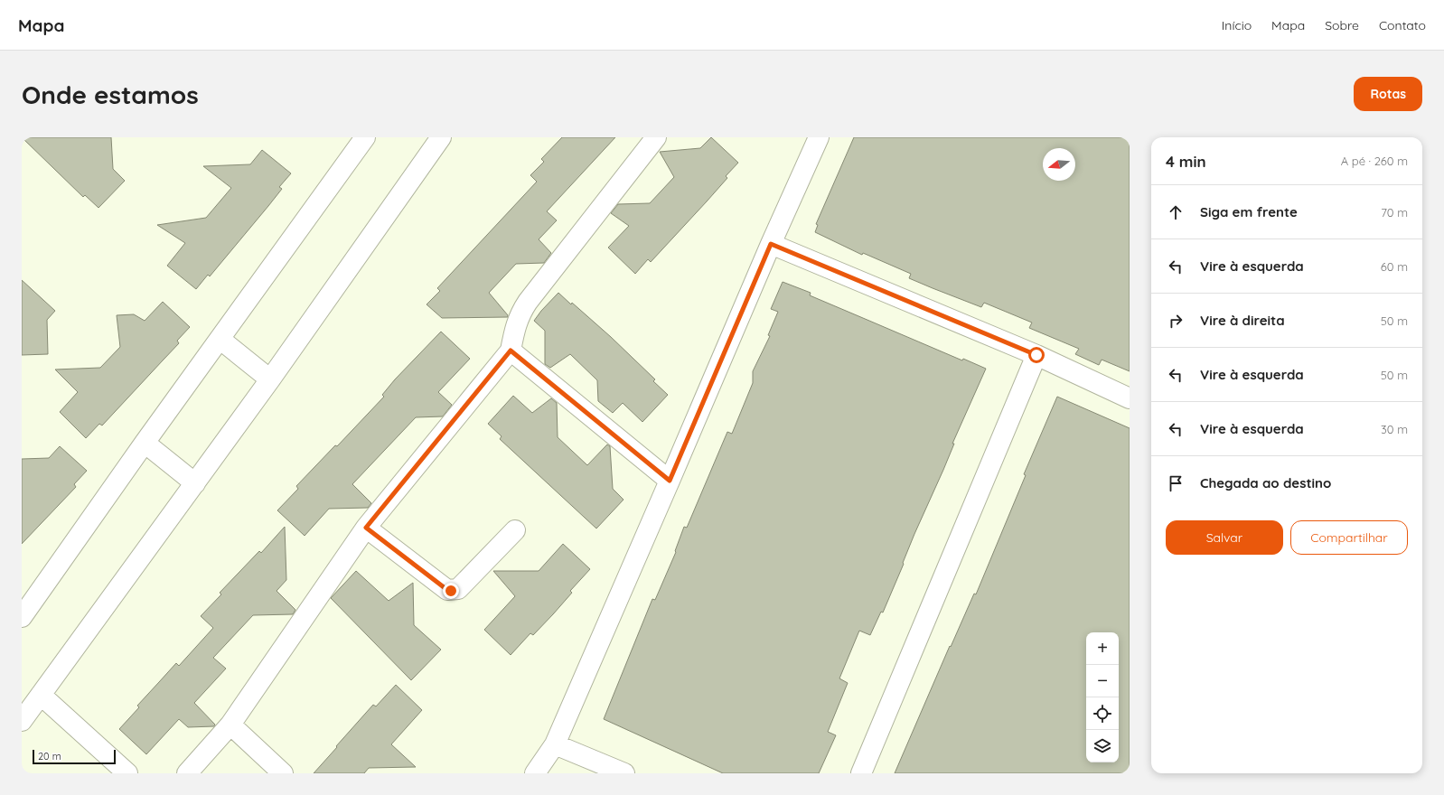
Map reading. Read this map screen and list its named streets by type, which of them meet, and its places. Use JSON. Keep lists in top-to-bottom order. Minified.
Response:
{"scale_bar":"20 m","north":"left","page":{"header":"Mapa","nav":["Início","Mapa","Sobre","Contato"],"buttons":["Rotas",["Salvar","Compartilhar"]],"title":"Onde estamos","heading":["4 min","A pé · 260 m"],"list":[["Siga em frente","70 m"],["Vire à esquerda","60 m"],["Vire à direita","50 m"],["Vire à esquerda","50 m"],["Vire à esquerda","30 m"],"Chegada ao destino"],"map_buttons":["+","−"],"scale":"20 m"}}
